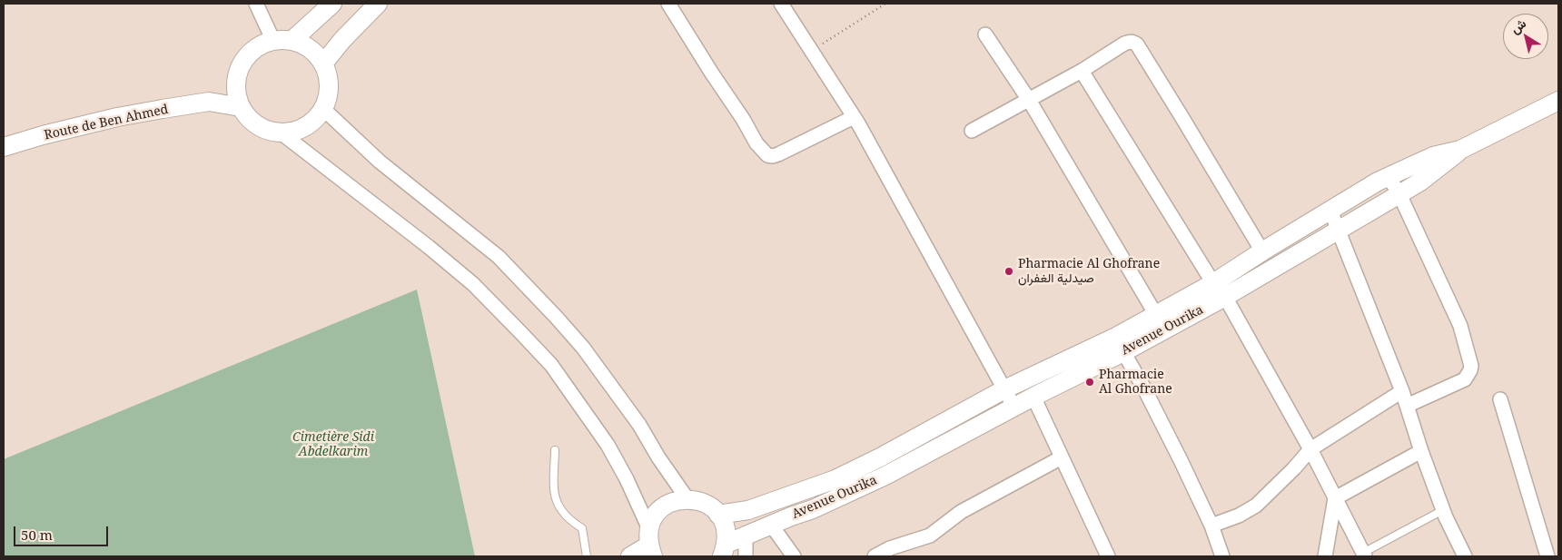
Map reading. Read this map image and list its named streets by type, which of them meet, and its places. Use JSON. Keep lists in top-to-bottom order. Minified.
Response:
{"streets":{"street":["Route de Ben Ahmed","Avenue Ourika"]},"parks":["Cimetière Sidi Abdelkarim"],"places":["Pharmacie Al Ghofrane صيدلية الغفران","Pharmacie Al Ghofrane"],"scale_bar":"50 m","north":"top left"}
